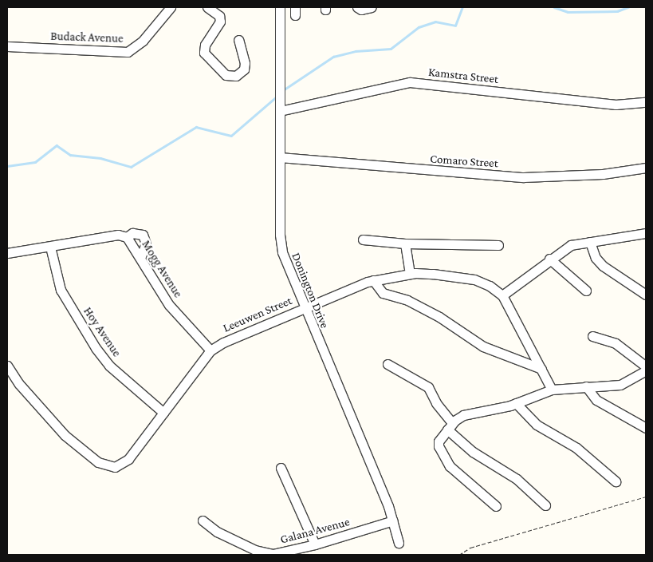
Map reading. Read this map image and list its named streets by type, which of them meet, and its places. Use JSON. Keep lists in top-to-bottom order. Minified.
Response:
{"streets":{"street":["Budack Avenue","Kamstra Street","Comaro Street","Mogg Avenue","Donington Drive","Leeuwen Street","Hoy Avenue","Galana Avenue"]},"crossings":[["Kamstra Street","Donington Drive"],["Comaro Street","Donington Drive"],["Mogg Avenue","Leeuwen Street"],["Mogg Avenue","Hoy Avenue"],["Donington Drive","Leeuwen Street"],["Donington Drive","Galana Avenue"],["Leeuwen Street","Hoy Avenue"]]}
